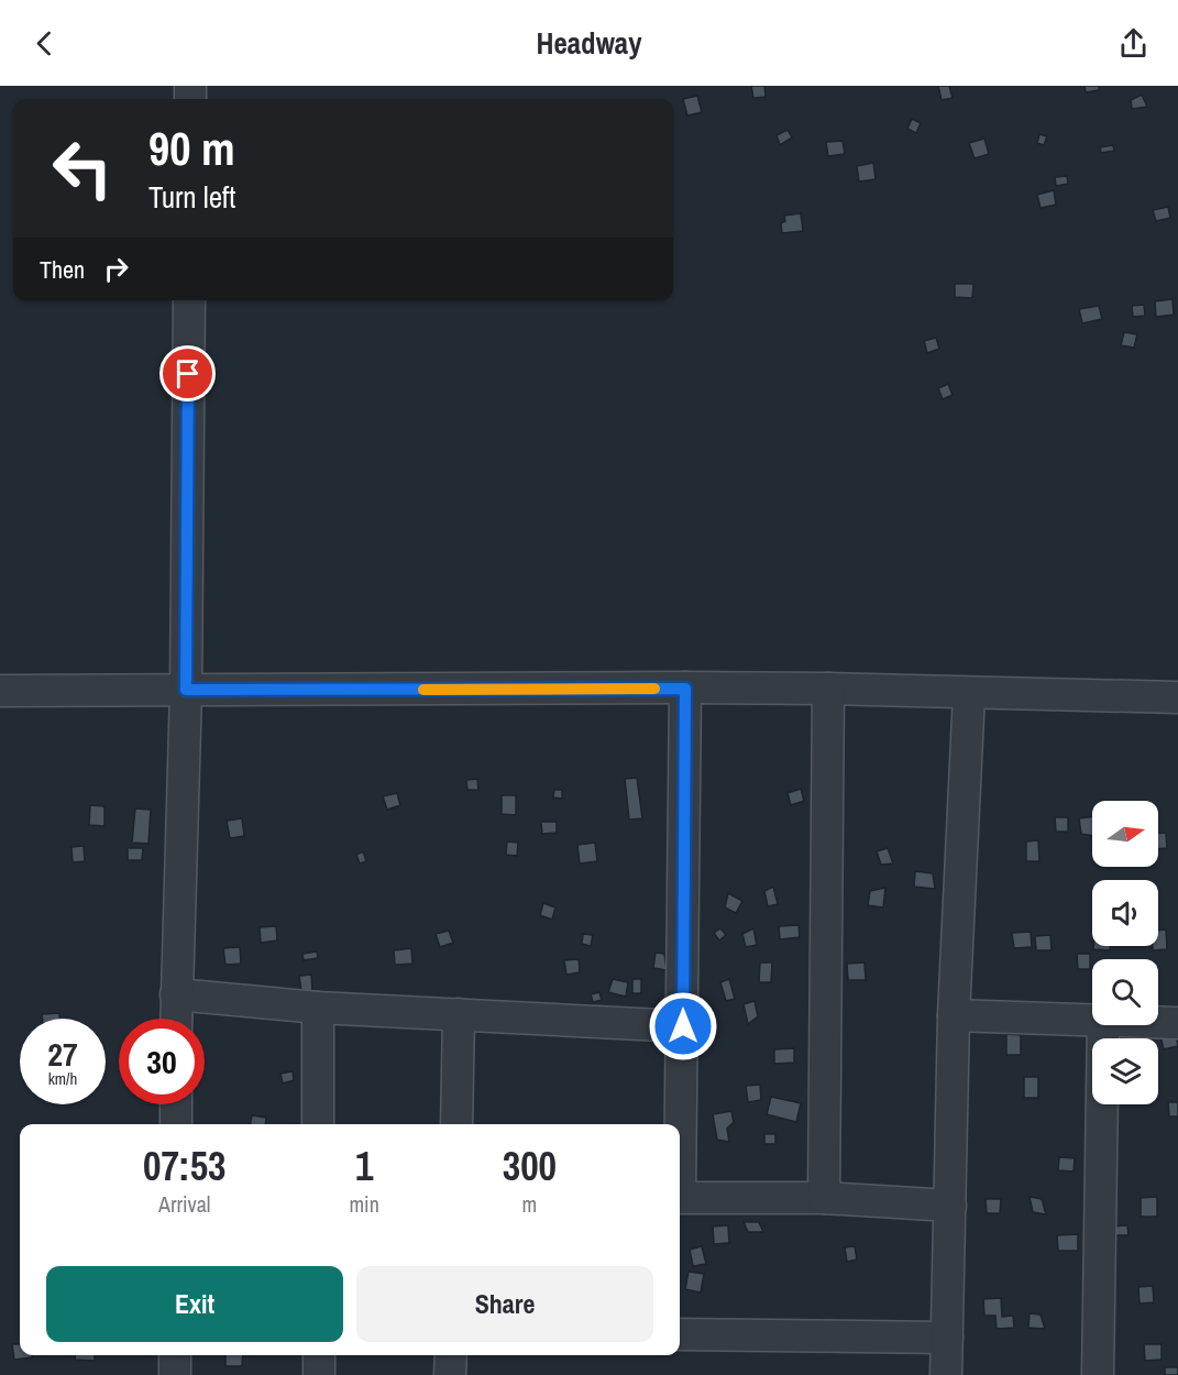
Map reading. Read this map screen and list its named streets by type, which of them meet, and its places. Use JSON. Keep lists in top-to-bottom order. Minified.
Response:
{"north":"right","page":{"header":"Headway","turn":["90 m","Turn left"],"then":"Then","speed":"27 km/h","limit":"30","eta":["07:53","Arrival","1","min","300","m"],"buttons":["Exit","Share"]}}
